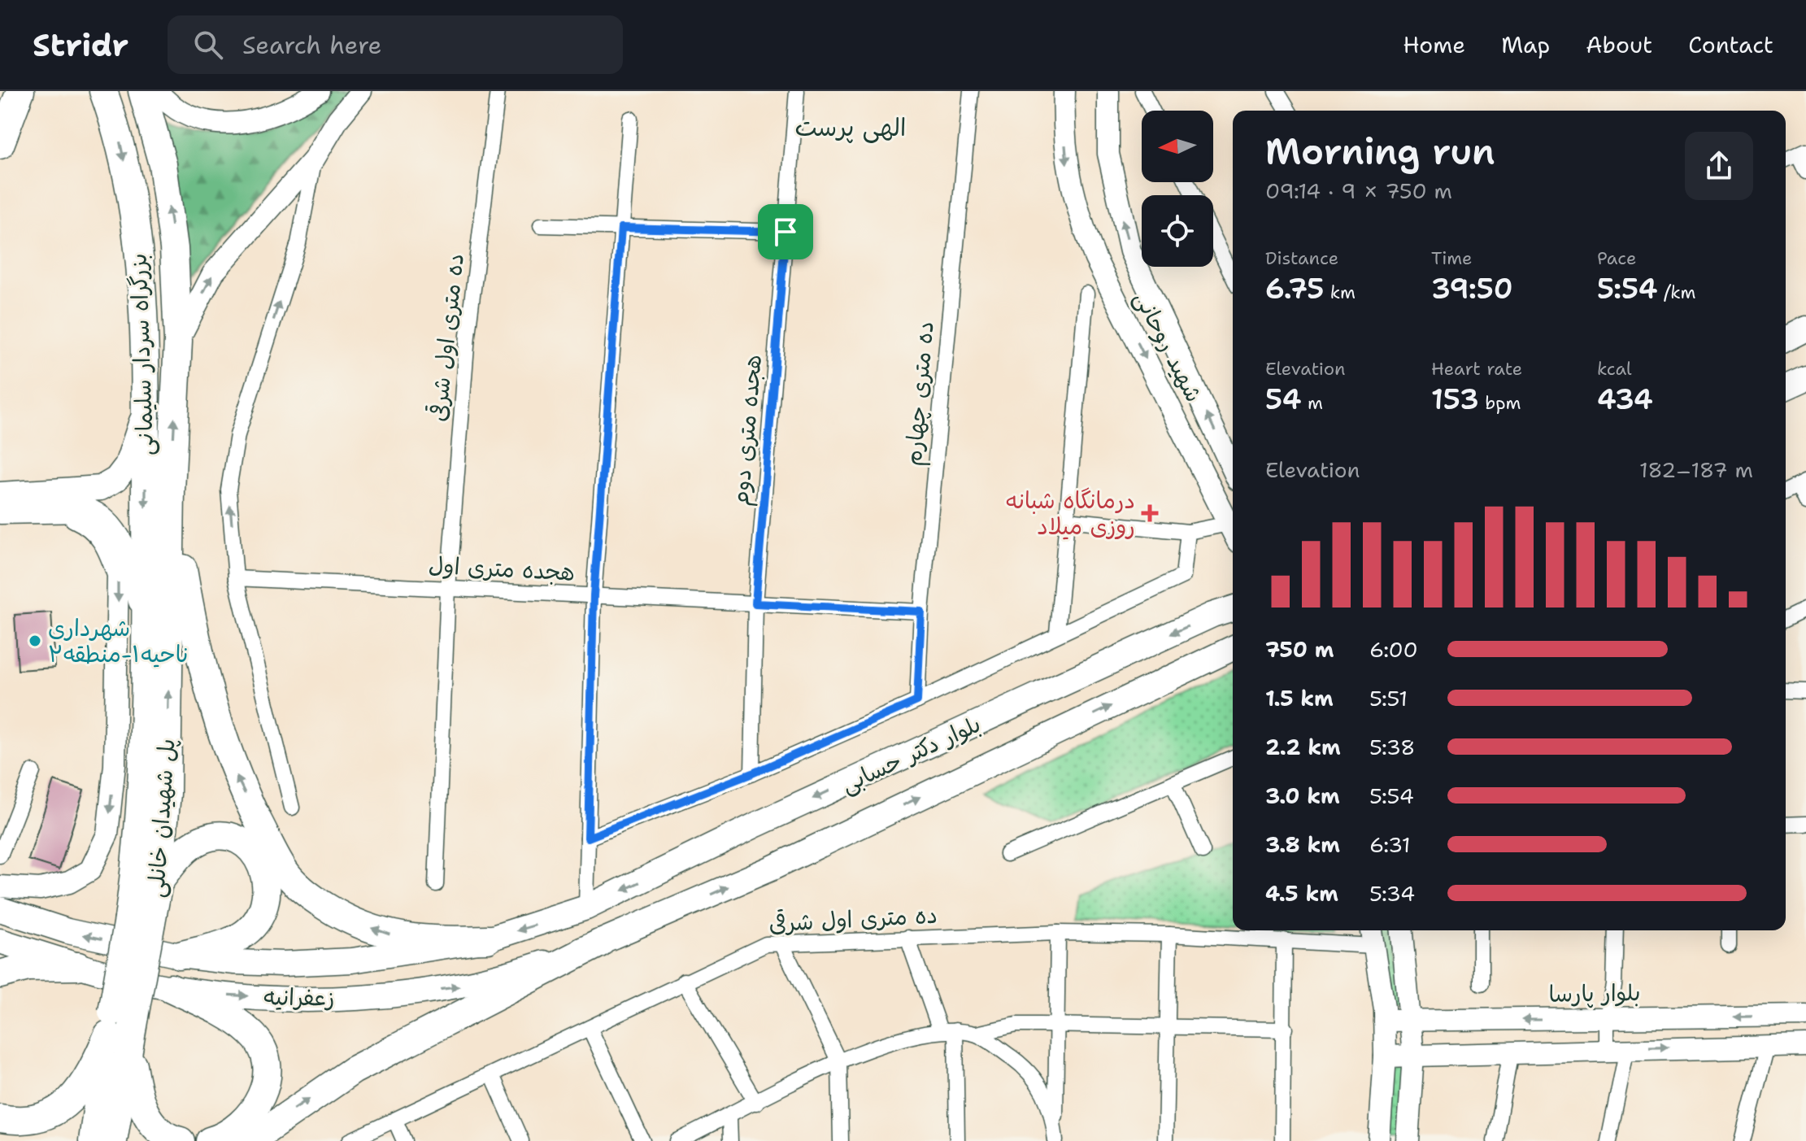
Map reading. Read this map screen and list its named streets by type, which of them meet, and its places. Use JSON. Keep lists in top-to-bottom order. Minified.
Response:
{"streets":{"highway":["بزرگراه سردار سلیمانی","پل شهیدان خانلی"],"main road":["شهید روحانی","بلوار دکتر حسابی","بلوار پارسا","زعفرانیه"],"street":["ده متری اول شرقی","ده متری چهارم","هجده متری دوم","هجده متری اول"]},"crossings":[["ده متری اول شرقی","هجده متری اول"],["بزرگراه سردار سلیمانی","پل شهیدان خانلی"],["ده متری چهارم","هجده متری اول"],["هجده متری دوم","هجده متری اول"],["بلوار دکتر حسابی","زعفرانیه"]],"districts":["الهی پرست"],"places":{"health":["درمانگاه شبانه روزی میلاد"],"other":["شهرداری ناحیه۱-منطقه۲"]},"north":"left","page":{"header":"Stridr","search":"Search here","nav":["Home","Map","About","Contact"],"heading":["Morning run","09:14 · 9 × 750 m"],"stats":[["Distance","6.75 km"],["Time","39:50"],["Pace","5:54 /km"],["Elevation","54 m"],["Heart rate","153 bpm"],["kcal","434"]],"chart":["Elevation","182–187 m"],"list":[{"name":"750 m","note":"6:00"},{"name":"1.5 km","note":"5:51"},{"name":"2.2 km","note":"5:38"},{"name":"3.0 km","note":"5:54"},{"name":"3.8 km","note":"6:31"},{"name":"4.5 km","note":"5:34"}]}}
